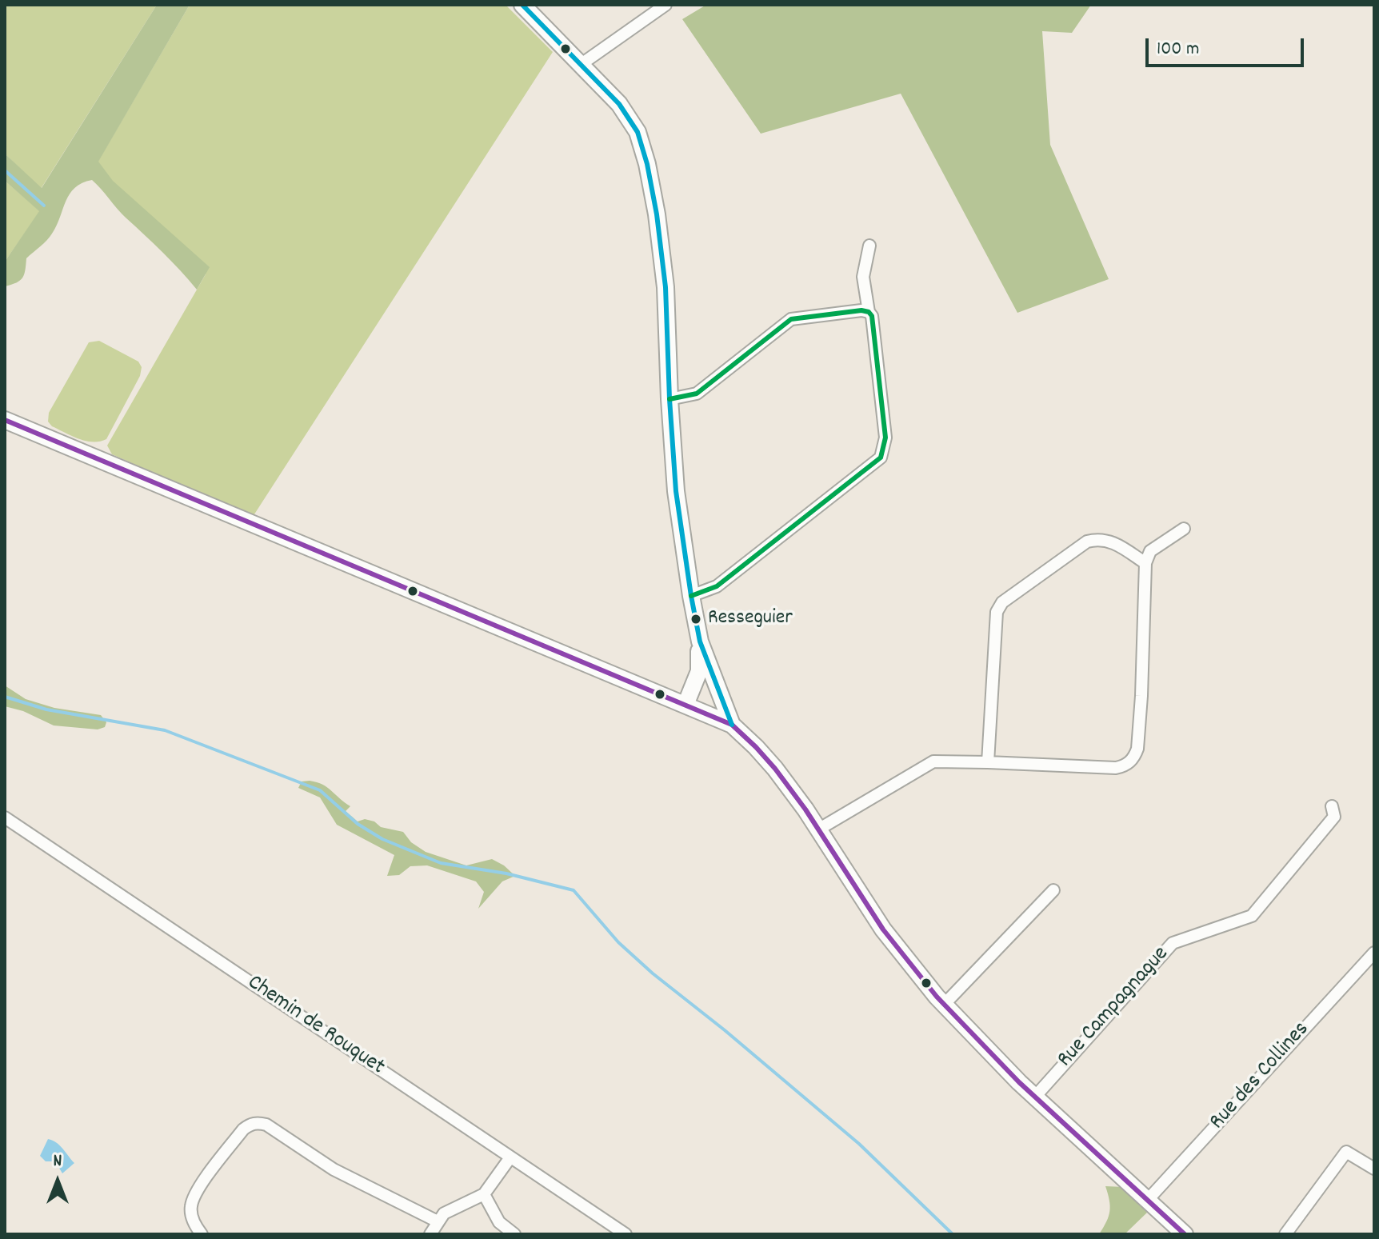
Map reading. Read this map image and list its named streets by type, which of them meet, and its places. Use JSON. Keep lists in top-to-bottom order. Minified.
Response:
{"streets":{"street":["Rue Campagnague","Chemin de Rouquet","Rue des Collines"]},"places":["Resseguier"],"scale_bar":"100 m","north":"top"}
